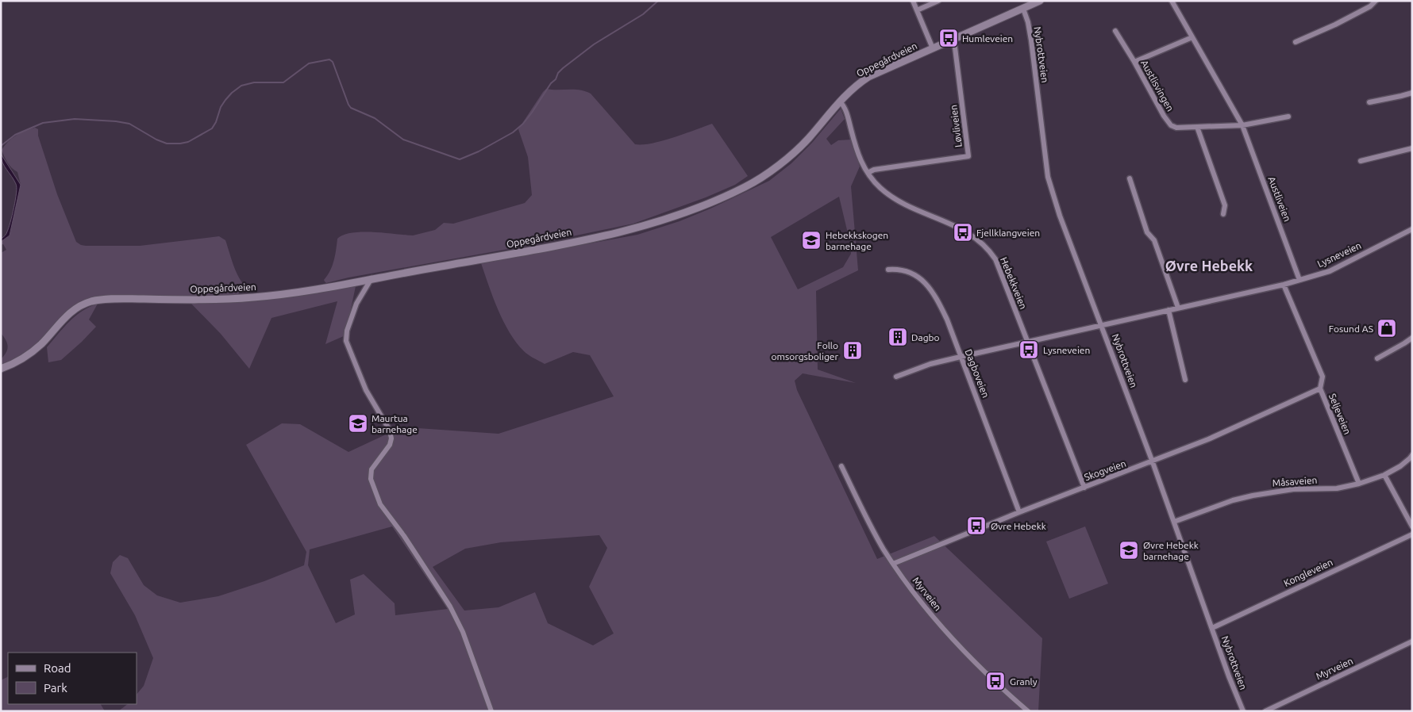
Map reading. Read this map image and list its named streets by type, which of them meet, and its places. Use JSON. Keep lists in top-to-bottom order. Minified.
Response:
{"streets":{"main road":["Oppegårdveien"],"street":["Nybrottveien","Austlisvingen","Løvliveien","Austliveien","Lysneveien","Hebekkveien","Dagboveien","Seljeveien","Skogveien","Måsaveien","Kongleveien","Myrveien"]},"crossings":[["Nybrottveien","Oppegårdveien"],["Nybrottveien","Lysneveien"],["Nybrottveien","Skogveien"],["Nybrottveien","Måsaveien"],["Nybrottveien","Kongleveien"],["Oppegårdveien","Løvliveien"],["Oppegårdveien","Hebekkveien"],["Austlisvingen","Austliveien"],["Løvliveien","Hebekkveien"],["Austliveien","Lysneveien"],["Lysneveien","Hebekkveien"],["Lysneveien","Dagboveien"],["Lysneveien","Seljeveien"],["Hebekkveien","Skogveien"],["Dagboveien","Skogveien"],["Seljeveien","Skogveien"],["Seljeveien","Måsaveien"],["Skogveien","Myrveien"]],"districts":["Øvre Hebekk"],"places":{"bus stop":["Humleveien","Fjellklangveien","Lysneveien","Øvre Hebekk","Granly"],"school or university":["Hebekkskogen barnehage","Maurtua barnehage","Øvre Hebekk barnehage"],"shop":["Fosund AS"],"building":["Dagbo","Follo omsorgsboliger"]},"legend":["Road","Park"]}
